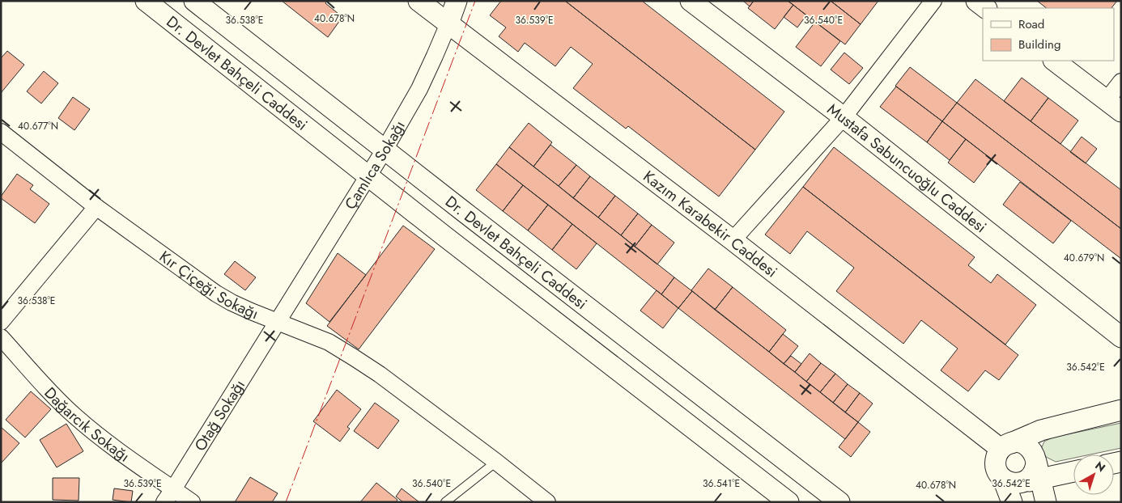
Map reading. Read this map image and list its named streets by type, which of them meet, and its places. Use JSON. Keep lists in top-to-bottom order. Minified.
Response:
{"streets":{"street":["Dr. Devlet Bahçeli Caddesi","Çamlıca Sokağı","Mustafa Sabuncuoğlu Caddesi","Kazım Karabekir Caddesi","Kır Çiçeği Sokağı","Otağ Sokağı","Dağarcık Sokağı"]},"crossings":[["Dr. Devlet Bahçeli Caddesi","Çamlıca Sokağı"],["Çamlıca Sokağı","Kazım Karabekir Caddesi"],["Çamlıca Sokağı","Kır Çiçeği Sokağı"],["Çamlıca Sokağı","Otağ Sokağı"],["Kır Çiçeği Sokağı","Otağ Sokağı"],["Otağ Sokağı","Dağarcık Sokağı"]],"legend":["Road","Building"],"north":"top right","coordinates":["40.678°N","36.538°E","36.540°E","36.539°E","40.677°N","40.679°N","36.542°E","36.541°E"]}
